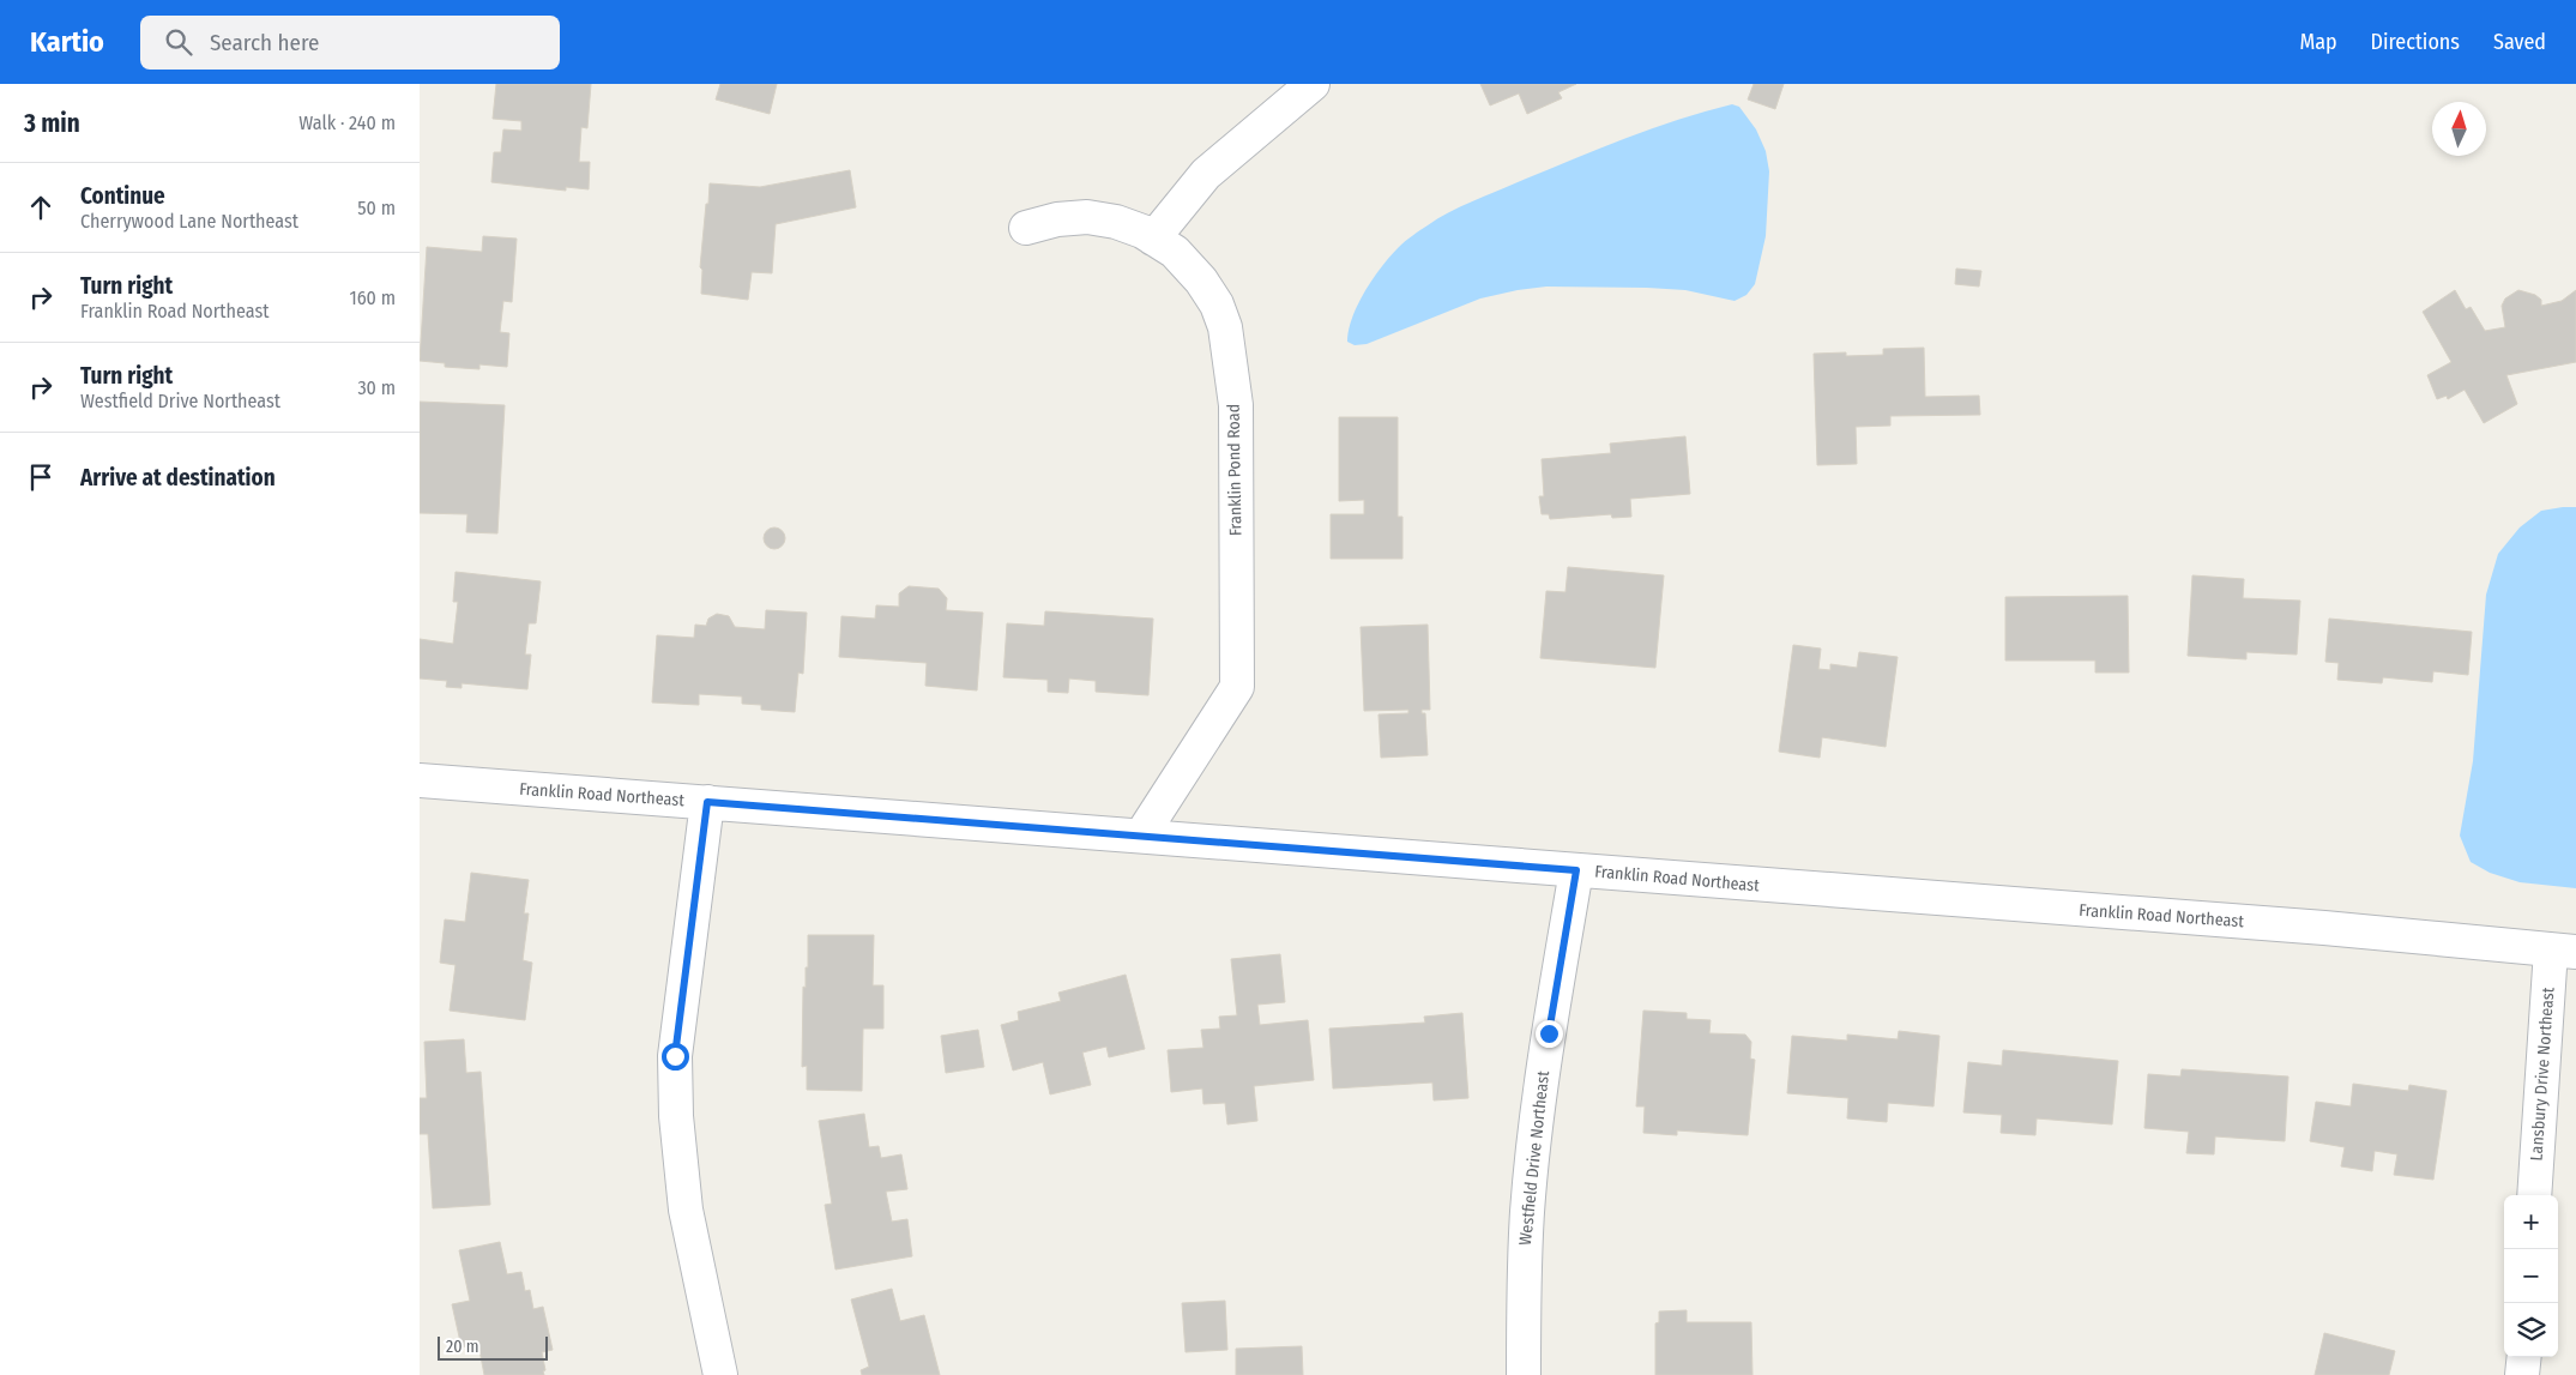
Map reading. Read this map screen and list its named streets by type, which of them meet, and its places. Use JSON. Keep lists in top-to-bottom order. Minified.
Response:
{"streets":{"street":["Franklin Pond Road","Franklin Road Northeast","Lansbury Drive Northeast","Westfield Drive Northeast"]},"crossings":[["Franklin Pond Road","Franklin Road Northeast"],["Franklin Road Northeast","Lansbury Drive Northeast"],["Franklin Road Northeast","Westfield Drive Northeast"]],"scale_bar":"20 m","north":"top","page":{"header":"Kartio","search":"Search here","nav":["Map","Directions","Saved"],"heading":["3 min","Walk · 240 m"],"list":[["Continue","Cherrywood Lane Northeast","50 m"],["Turn right","Franklin Road Northeast","160 m"],["Turn right","Westfield Drive Northeast","30 m"],"Arrive at destination"],"map_buttons":["+","−"],"scale":"20 m"}}
